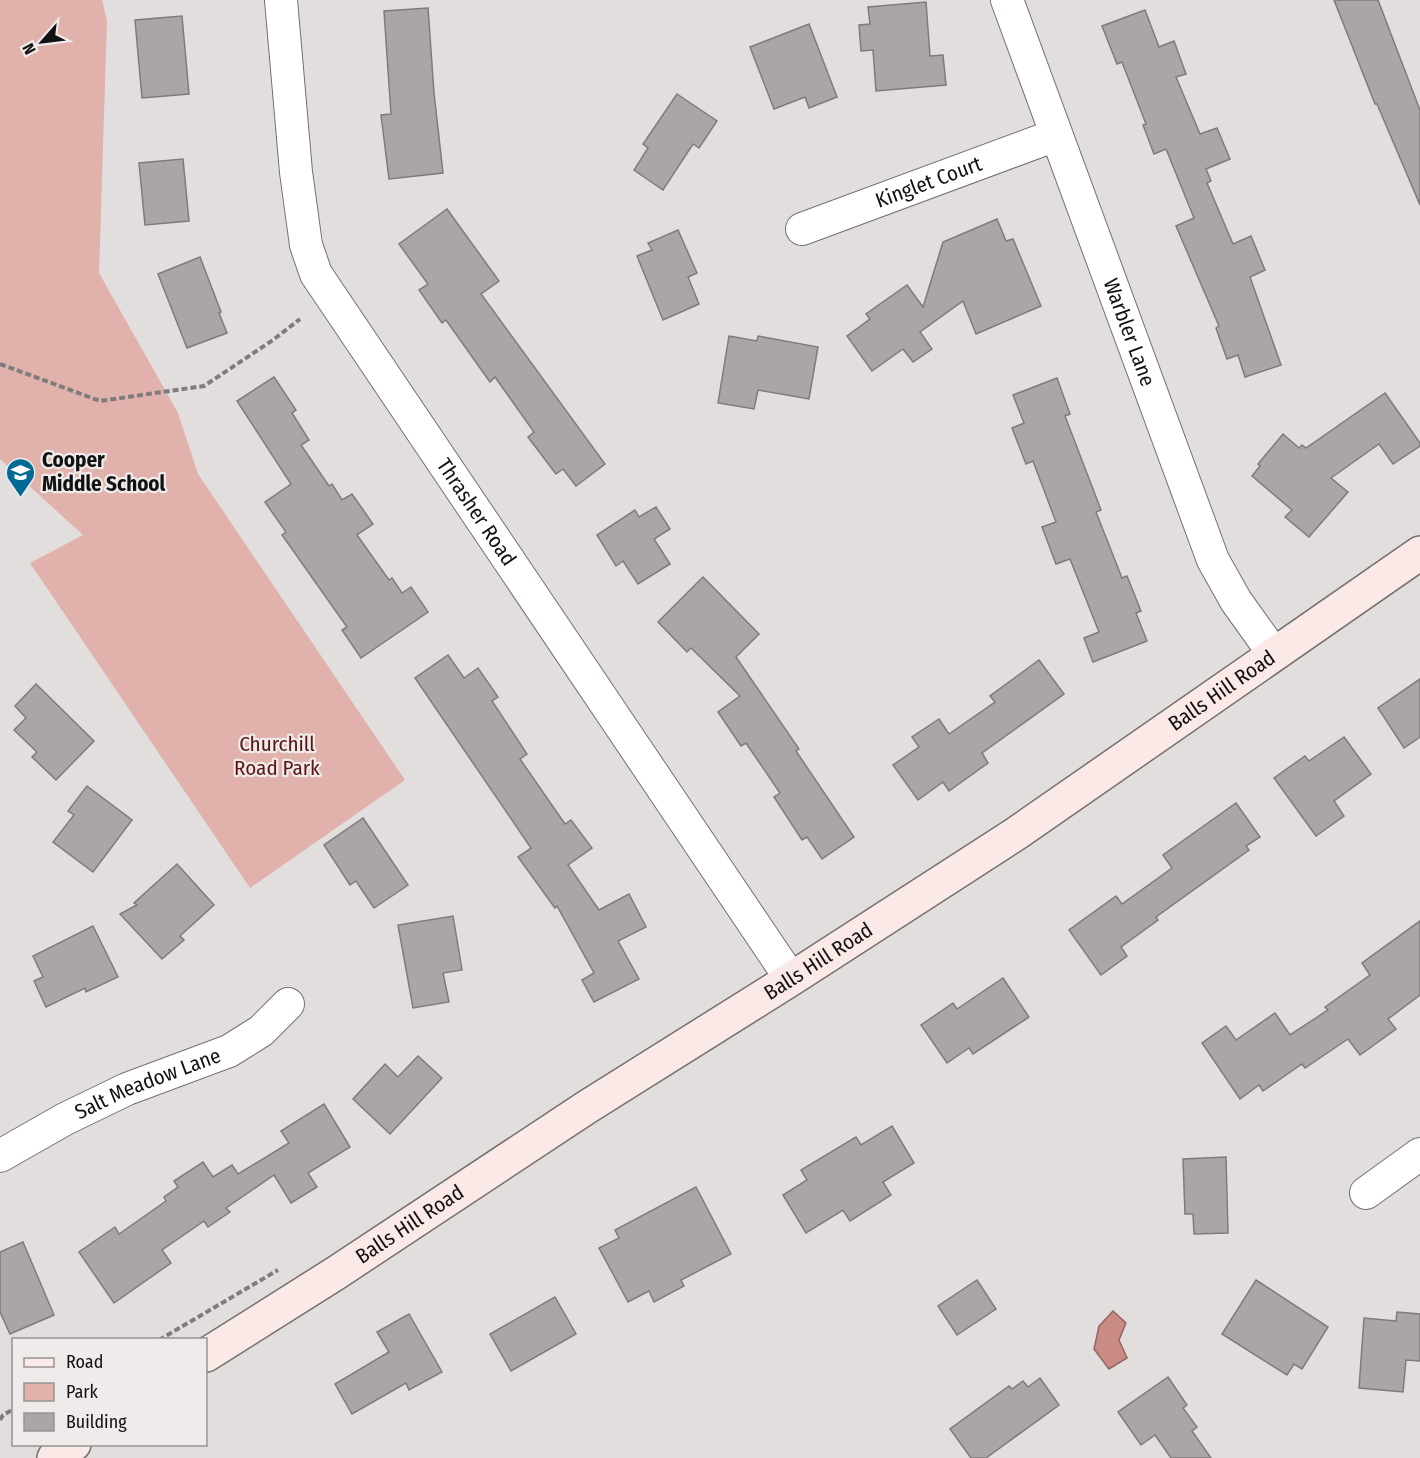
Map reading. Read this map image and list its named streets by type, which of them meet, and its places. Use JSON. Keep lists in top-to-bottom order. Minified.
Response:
{"streets":{"street":["Kinglet Court","Warbler Lane","Thrasher Road","Balls Hill Road","Salt Meadow Lane"]},"crossings":[["Kinglet Court","Warbler Lane"],["Warbler Lane","Balls Hill Road"],["Thrasher Road","Balls Hill Road"]],"parks":["Churchill Road Park"],"places":{"school or university":["Cooper Middle School"]},"legend":["Road","Park","Building"],"north":"bottom left"}
